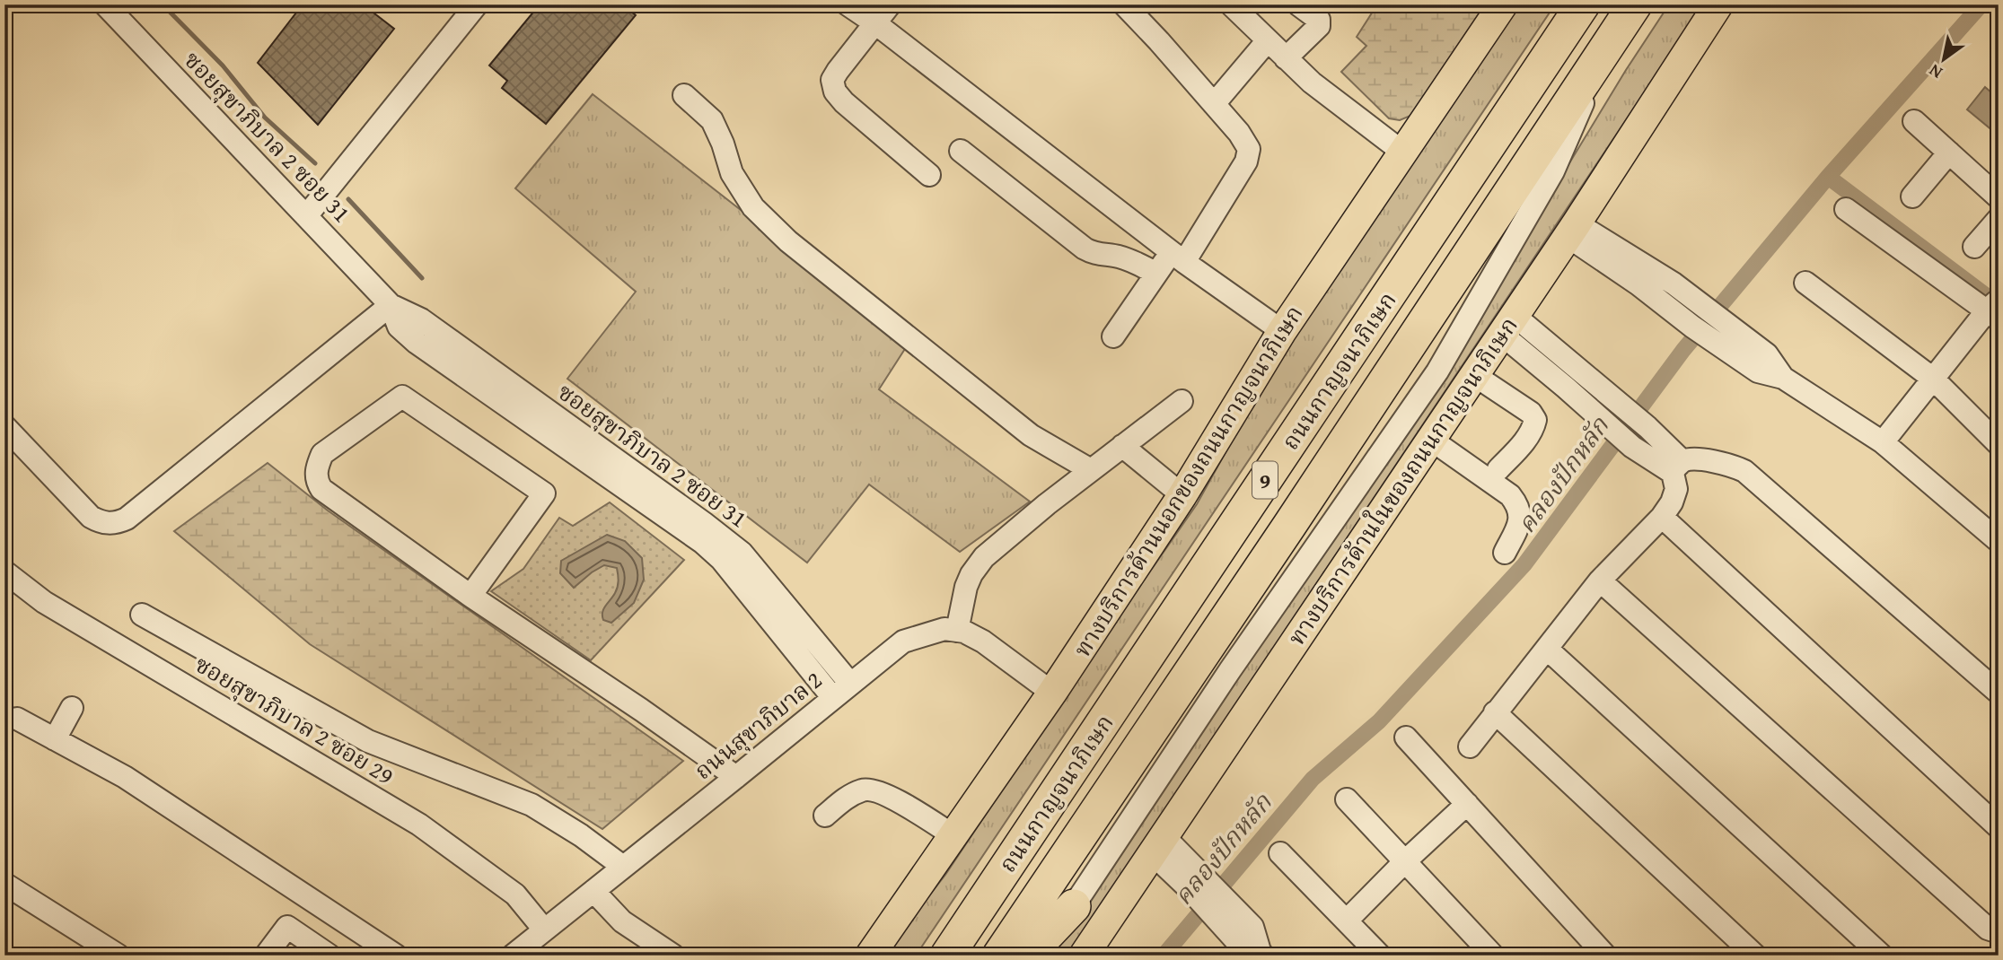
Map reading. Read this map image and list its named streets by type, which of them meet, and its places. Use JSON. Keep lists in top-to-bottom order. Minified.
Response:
{"streets":{"highway":["ถนนกาญจนาภิเษก","9"],"main road":["ทางบริการด้านนอกของถนนกาญจนาภิเษก","ทางบริการด้านในของถนนกาญจนาภิเษก"],"street":["ซอยสุขาภิบาล 2 ซอย 31","ซอยสุขาภิบาล 2 ซอย 29","ถนนสุขาภิบาล 2"]},"crossings":[["ซอยสุขาภิบาล 2 ซอย 31","ถนนสุขาภิบาล 2"],["ซอยสุขาภิบาล 2 ซอย 29","ถนนสุขาภิบาล 2"]],"water":["คลองปักหลัก"],"north":"bottom left"}
